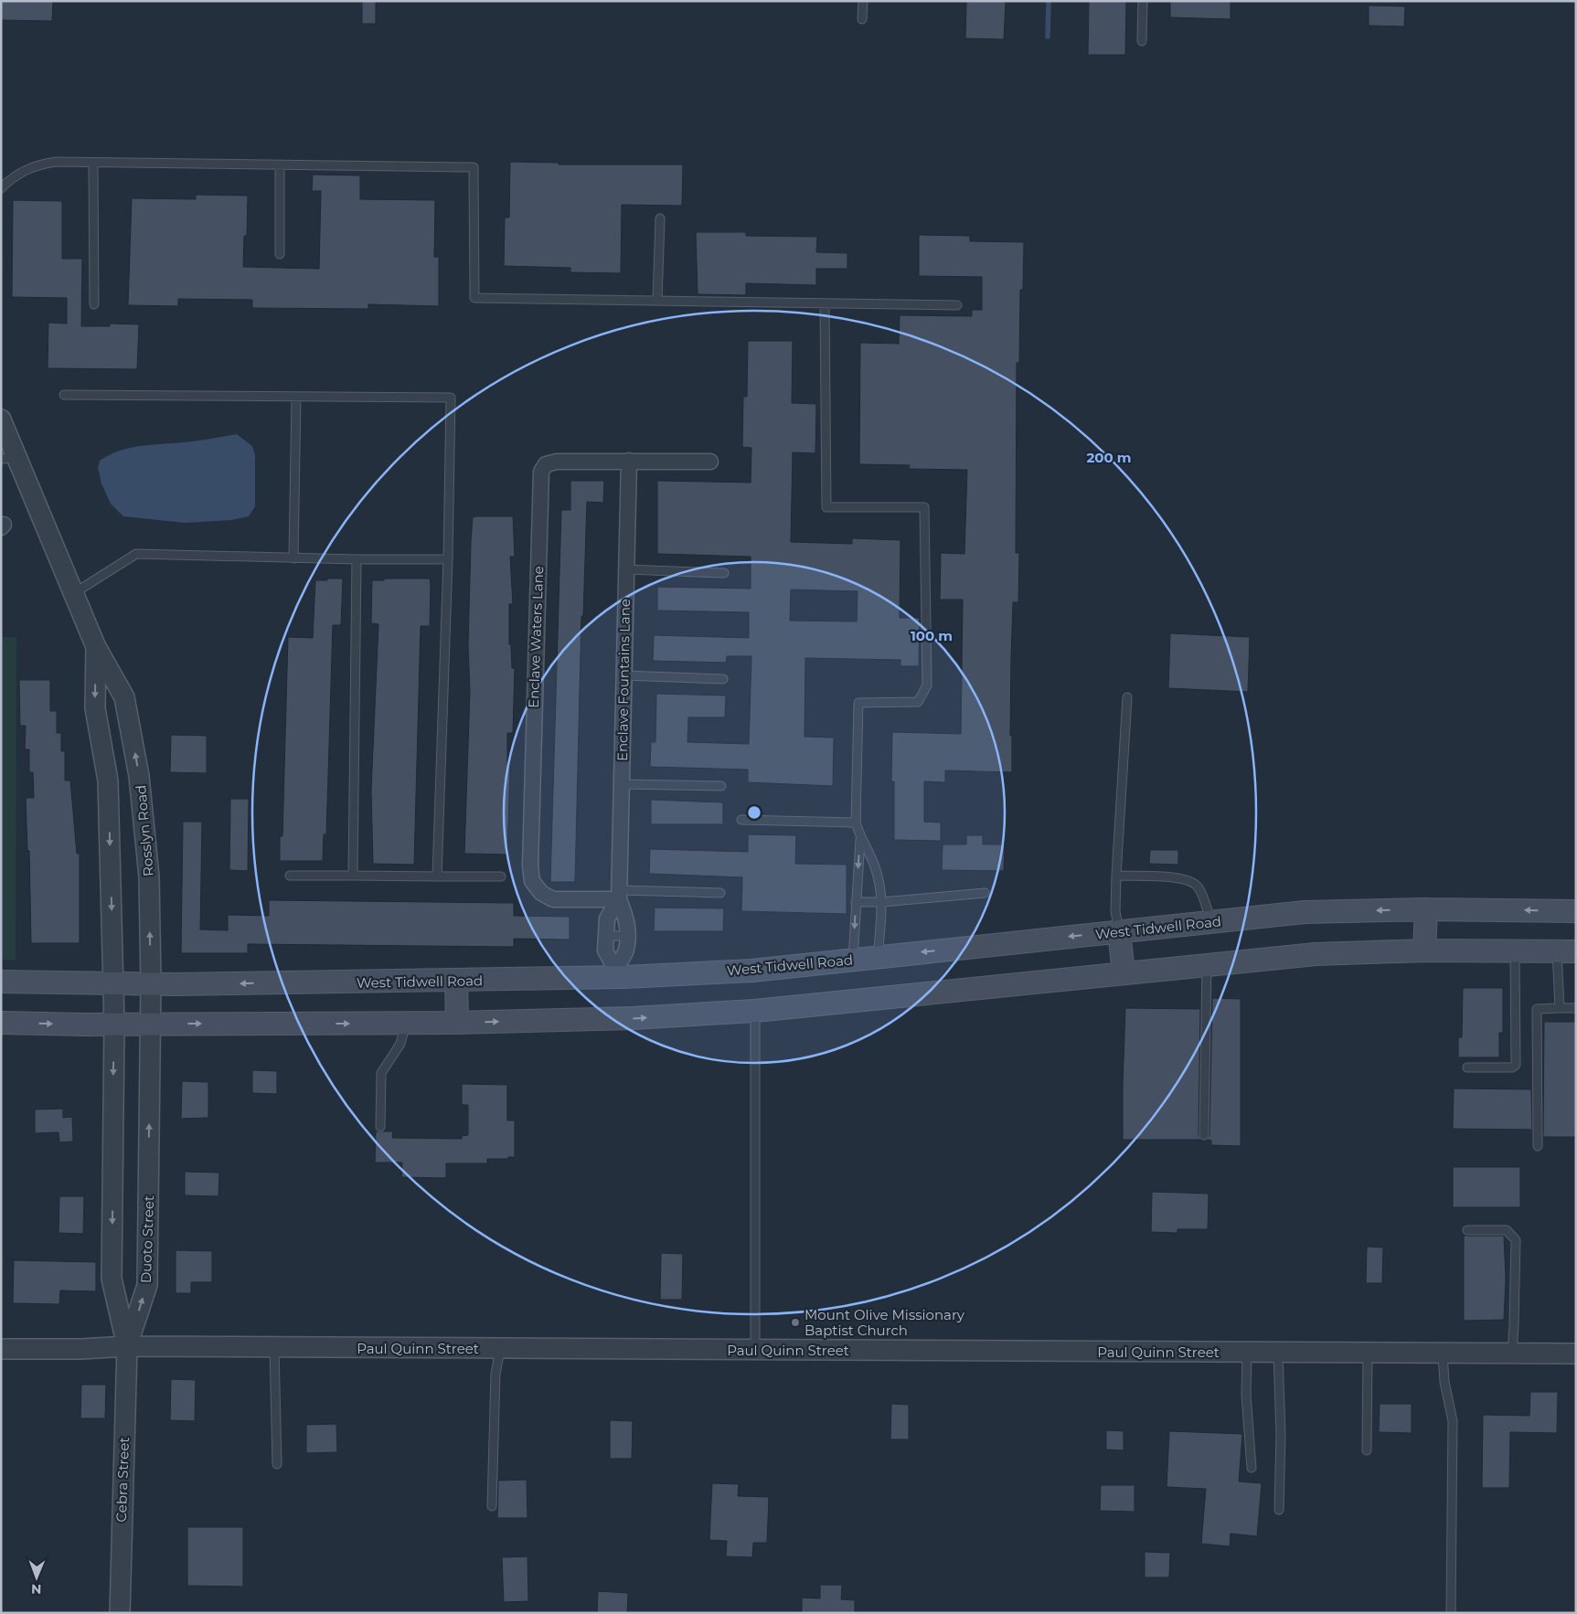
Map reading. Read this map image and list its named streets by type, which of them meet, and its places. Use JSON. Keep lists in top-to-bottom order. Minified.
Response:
{"streets":{"main road":["West Tidwell Road"],"street":["Enclave Waters Lane","Enclave Fountains Lane","Rosslyn Road","Duoto Street","Paul Quinn Street","Cebra Street"]},"crossings":[["Enclave Waters Lane","Enclave Fountains Lane"],["Enclave Fountains Lane","West Tidwell Road"],["Rosslyn Road","West Tidwell Road"],["Rosslyn Road","Duoto Street"],["Duoto Street","Paul Quinn Street"],["Duoto Street","Cebra Street"],["Paul Quinn Street","Cebra Street"]],"places":["Mount Olive Missionary Baptist Church"],"north":"bottom","rings":["200 m","100 m"]}
